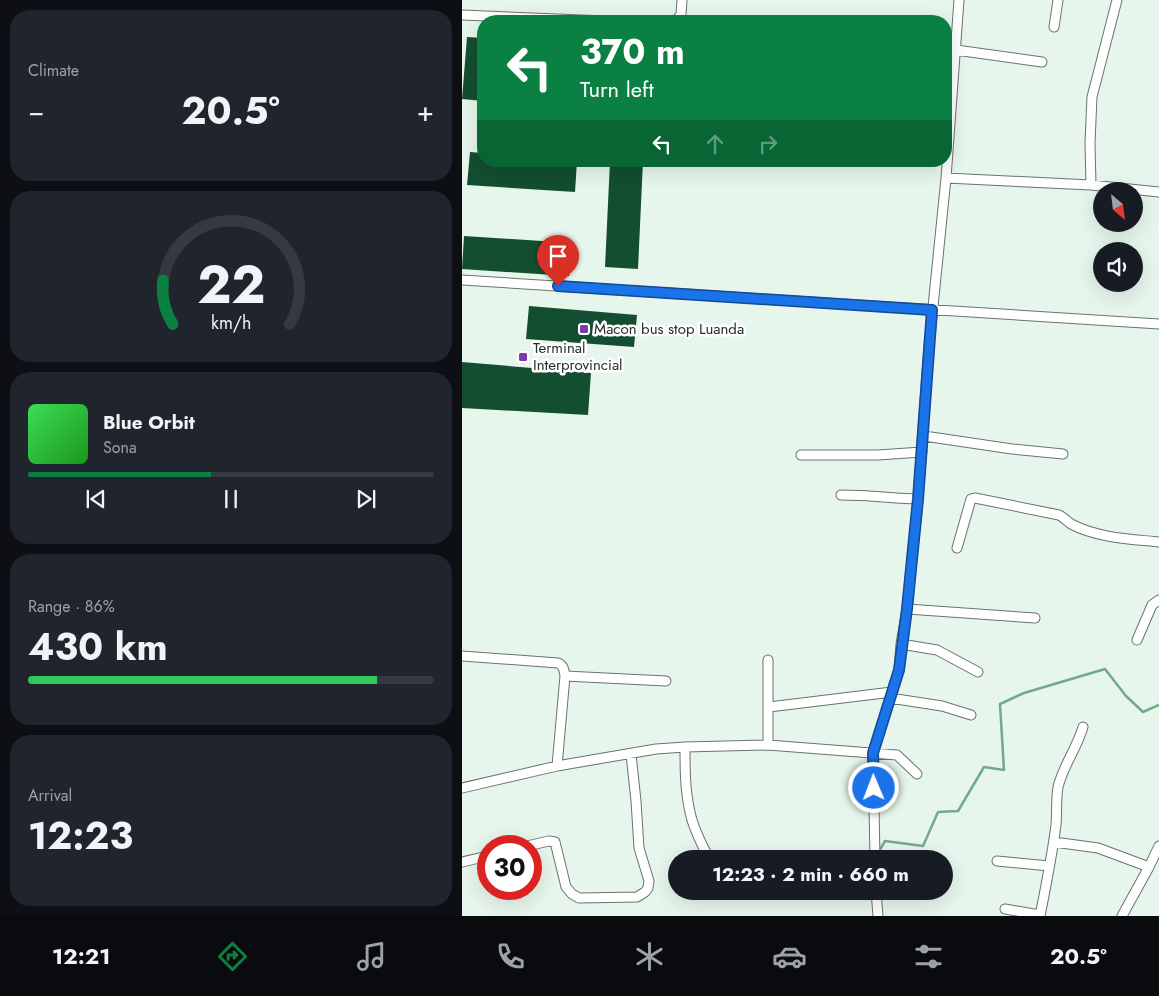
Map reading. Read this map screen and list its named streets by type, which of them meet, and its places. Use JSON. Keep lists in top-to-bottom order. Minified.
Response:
{"places":{"transit":["Macon bus stop Luanda","Terminal Interprovincial"]},"north":"bottom right","page":{"tile":["Climate",["Range · 86%","430 km"],["Arrival","12:23"]],"turn":["370 m","Turn left"],"heat":["−","20.5°","+"],"song":["Blue Orbit","Sona"],"limit":"30","trip":"12:23 · 2 min · 660 m","tabs":["12:21","20.5°"],"gauge":["22","km/h"]}}
